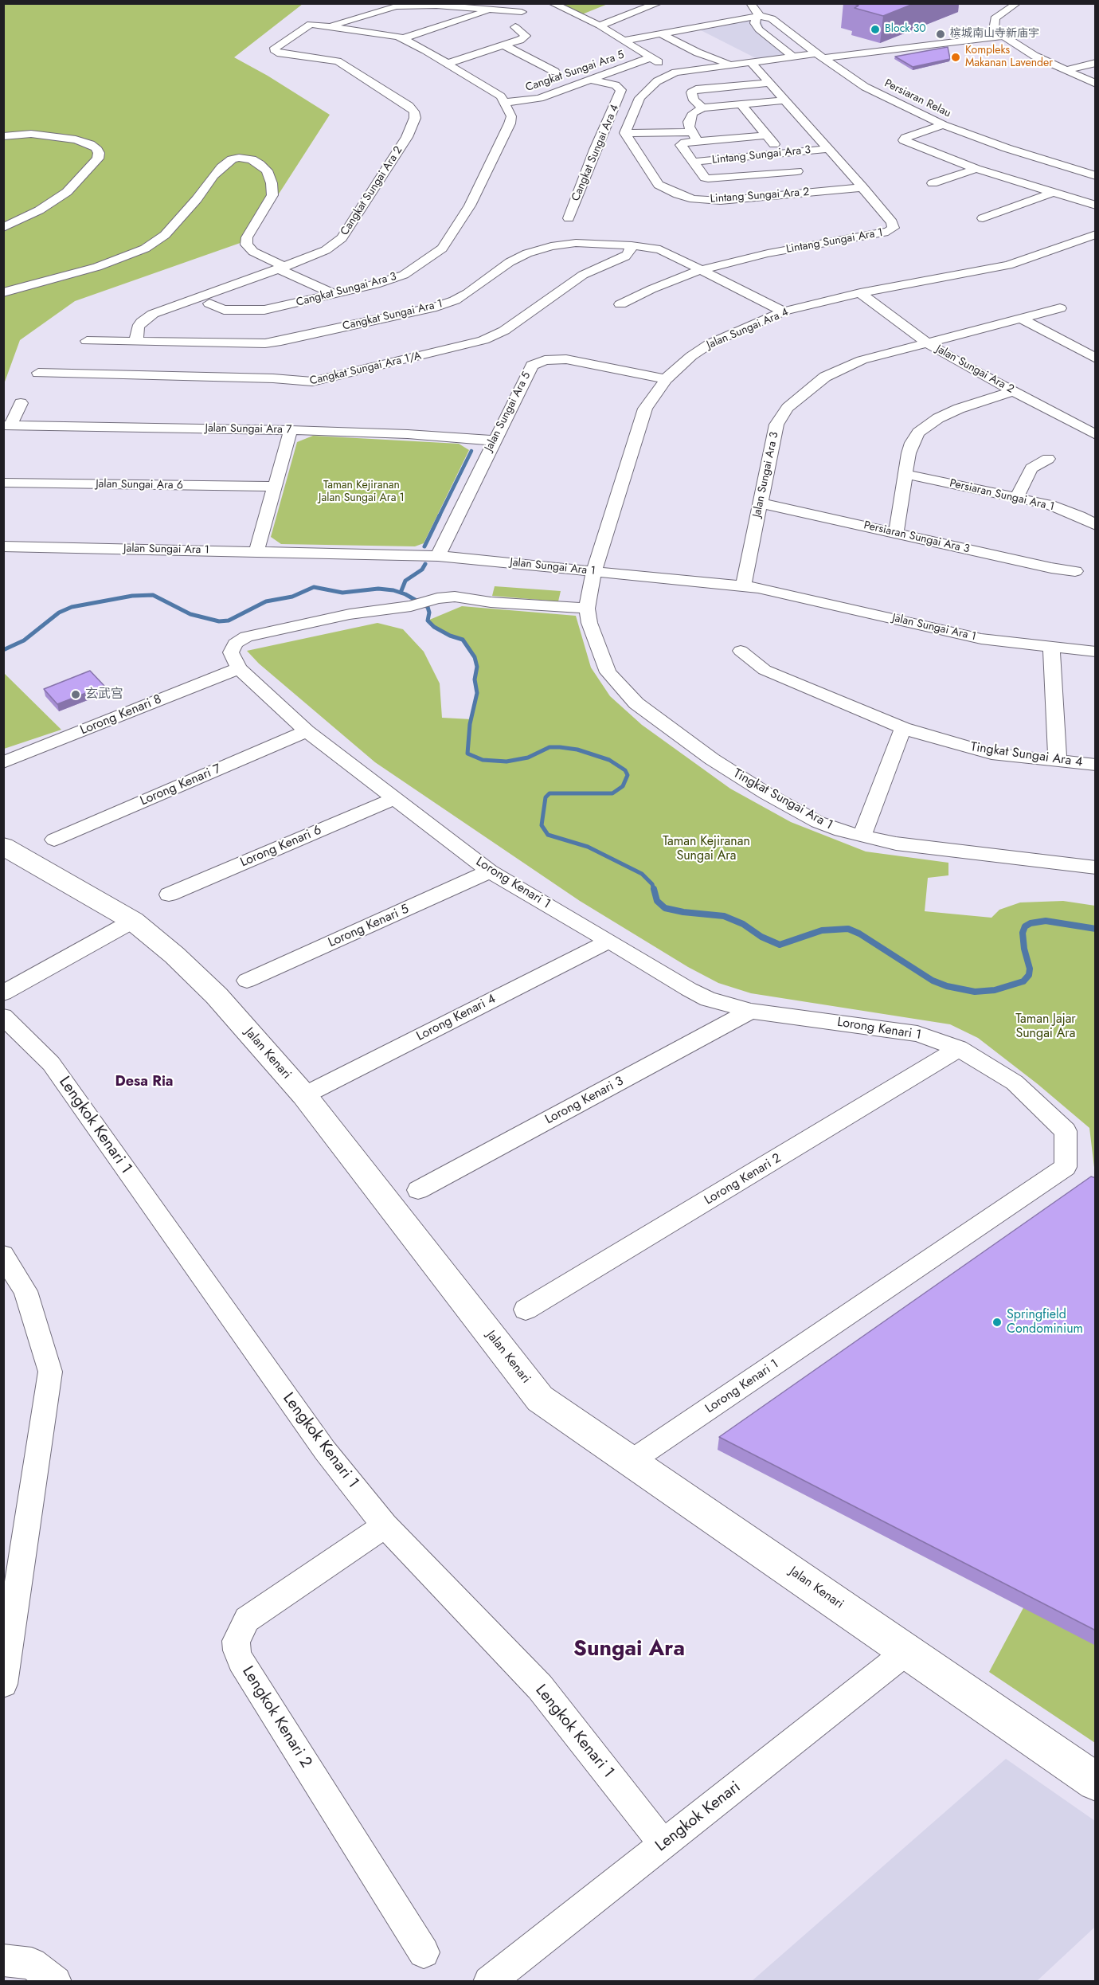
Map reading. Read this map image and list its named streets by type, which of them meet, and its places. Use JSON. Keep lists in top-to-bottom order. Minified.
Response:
{"streets":{"street":["Cangkat Sungai Ara 5","Persiaran Relau","Cangkat Sungai Ara 4","Lintang Sungai Ara 3","Cangkat Sungai Ara 2","Lintang Sungai Ara 2","Lintang Sungai Ara 1","Cangkat Sungai Ara 3","Cangkat Sungai Ara 1","Jalan Sungai Ara 4","Cangkat Sungai Ara 1/A","Jalan Sungai Ara 2","Jalan Sungai Ara 5","Jalan Sungai Ara 7","Jalan Sungai Ara 3","Jalan Sungai Ara 6","Persiaran Sungai Ara 1","Persiaran Sungai Ara 3","Jalan Sungai Ara 1","Lorong Kenari 8","Tingkat Sungai Ara 4","Lorong Kenari 7","Tingkat Sungai Ara 1","Lorong Kenari 6","Lorong Kenari 1","Lorong Kenari 5","Lorong Kenari 4","Jalan Kenari","Lorong Kenari 3","Lengkok Kenari 1","Lorong Kenari 2","Lengkok Kenari 2","Lengkok Kenari"]},"crossings":[["Cangkat Sungai Ara 5","Cangkat Sungai Ara 4"],["Cangkat Sungai Ara 5","Cangkat Sungai Ara 3"],["Lintang Sungai Ara 3","Lintang Sungai Ara 1"],["Cangkat Sungai Ara 2","Cangkat Sungai Ara 1"],["Lintang Sungai Ara 2","Lintang Sungai Ara 1"],["Lintang Sungai Ara 1","Cangkat Sungai Ara 1"],["Cangkat Sungai Ara 1","Jalan Sungai Ara 4"],["Cangkat Sungai Ara 1","Cangkat Sungai Ara 1/A"],["Jalan Sungai Ara 4","Jalan Sungai Ara 2"],["Jalan Sungai Ara 4","Jalan Sungai Ara 5"],["Jalan Sungai Ara 4","Jalan Sungai Ara 1"],["Jalan Sungai Ara 4","Tingkat Sungai Ara 1"],["Jalan Sungai Ara 2","Jalan Sungai Ara 3"],["Jalan Sungai Ara 5","Jalan Sungai Ara 7"],["Jalan Sungai Ara 5","Jalan Sungai Ara 1"],["Jalan Sungai Ara 3","Persiaran Sungai Ara 3"],["Jalan Sungai Ara 3","Jalan Sungai Ara 1"],["Jalan Sungai Ara 1","Tingkat Sungai Ara 1"],["Lorong Kenari 8","Lorong Kenari 1"],["Lorong Kenari 7","Lorong Kenari 1"],["Lorong Kenari 6","Lorong Kenari 1"],["Lorong Kenari 1","Lorong Kenari 5"],["Lorong Kenari 1","Lorong Kenari 4"],["Lorong Kenari 1","Jalan Kenari"],["Lorong Kenari 1","Lorong Kenari 3"],["Lorong Kenari 1","Lorong Kenari 2"],["Lorong Kenari 4","Jalan Kenari"],["Jalan Kenari","Lengkok Kenari"],["Lengkok Kenari 1","Lengkok Kenari 2"],["Lengkok Kenari 1","Lengkok Kenari"]],"districts":["Desa Ria","Sungai Ara"],"parks":["Taman Kejiranan Jalan Sungai Ara 1","Taman Kejiranan Sungai Ara","Taman Jajar Sungai Ara"],"places":["Block 30","槟城南山寺新庙宇","Kompleks Makanan Lavender","玄武宫","Springfield Condominium"]}
